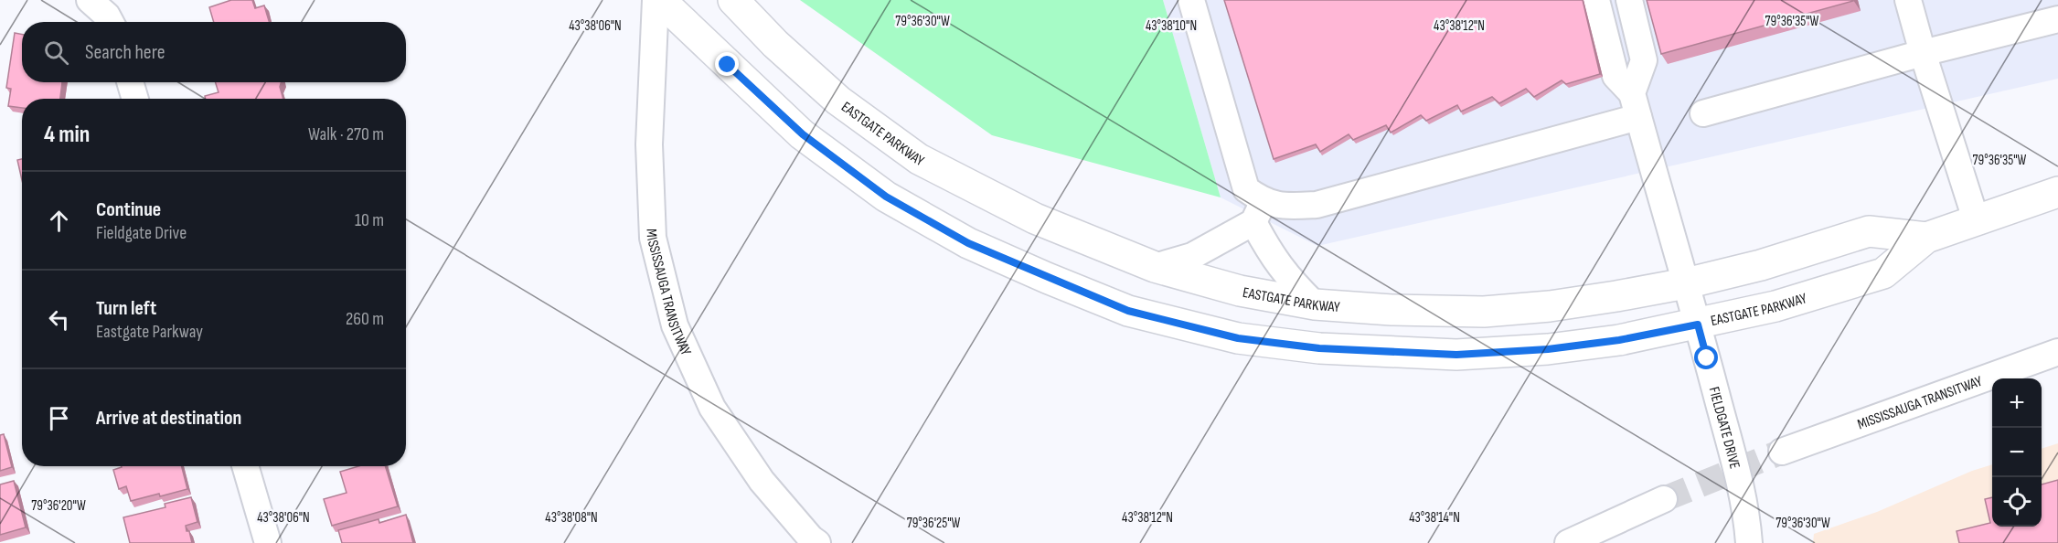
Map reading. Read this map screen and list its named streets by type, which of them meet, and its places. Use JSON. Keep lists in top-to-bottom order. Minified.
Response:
{"streets":{"main road":["EASTGATE PARKWAY"],"street":["MISSISSAUGA TRANSITWAY","FIELDGATE DRIVE"]},"crossings":[["EASTGATE PARKWAY","FIELDGATE DRIVE"]],"page":{"search":"Search here","heading":["4 min","Walk · 270 m"],"list":[["Continue","Fieldgate Drive","10 m"],["Turn left","Eastgate Parkway","260 m"],"Arrive at destination"],"map_buttons":["+","−"]},"coordinates":["79°36'30\"W","79°36'35\"W","43°38'10\"N","43°38'12\"N","43°38'06\"N","79°36'20\"W","43°38'08\"N","43°38'14\"N","79°36'25\"W"]}
